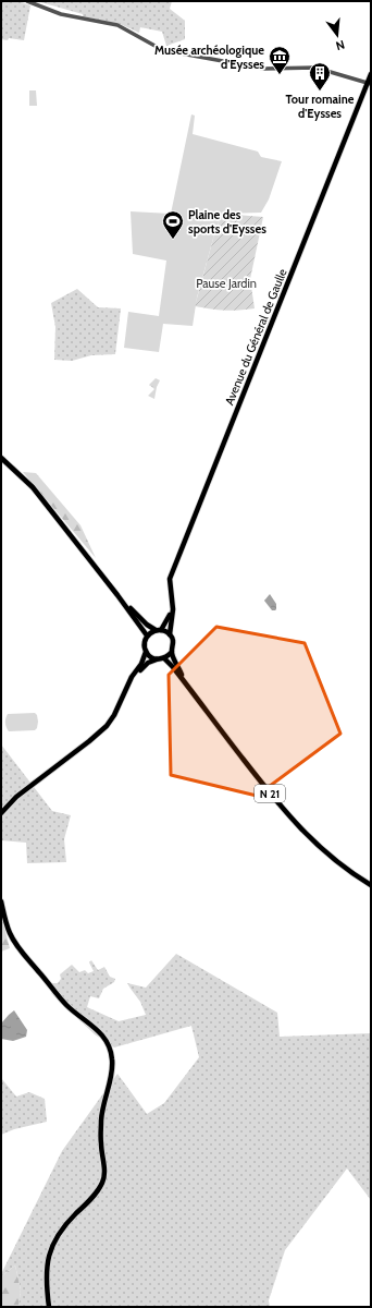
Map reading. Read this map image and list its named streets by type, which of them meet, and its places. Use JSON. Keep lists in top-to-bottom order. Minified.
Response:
{"streets":{"main road":["Avenue du Général de Gaulle","N 21"]},"crossings":[["Avenue du Général de Gaulle","N 21"]],"parks":["Pause Jardin"],"places":{"museum":["Musée archéologique d'Eysses"],"building":["Tour romaine d'Eysses"],"sports":["Plaine des sports d'Eysses"]},"north":"bottom"}
